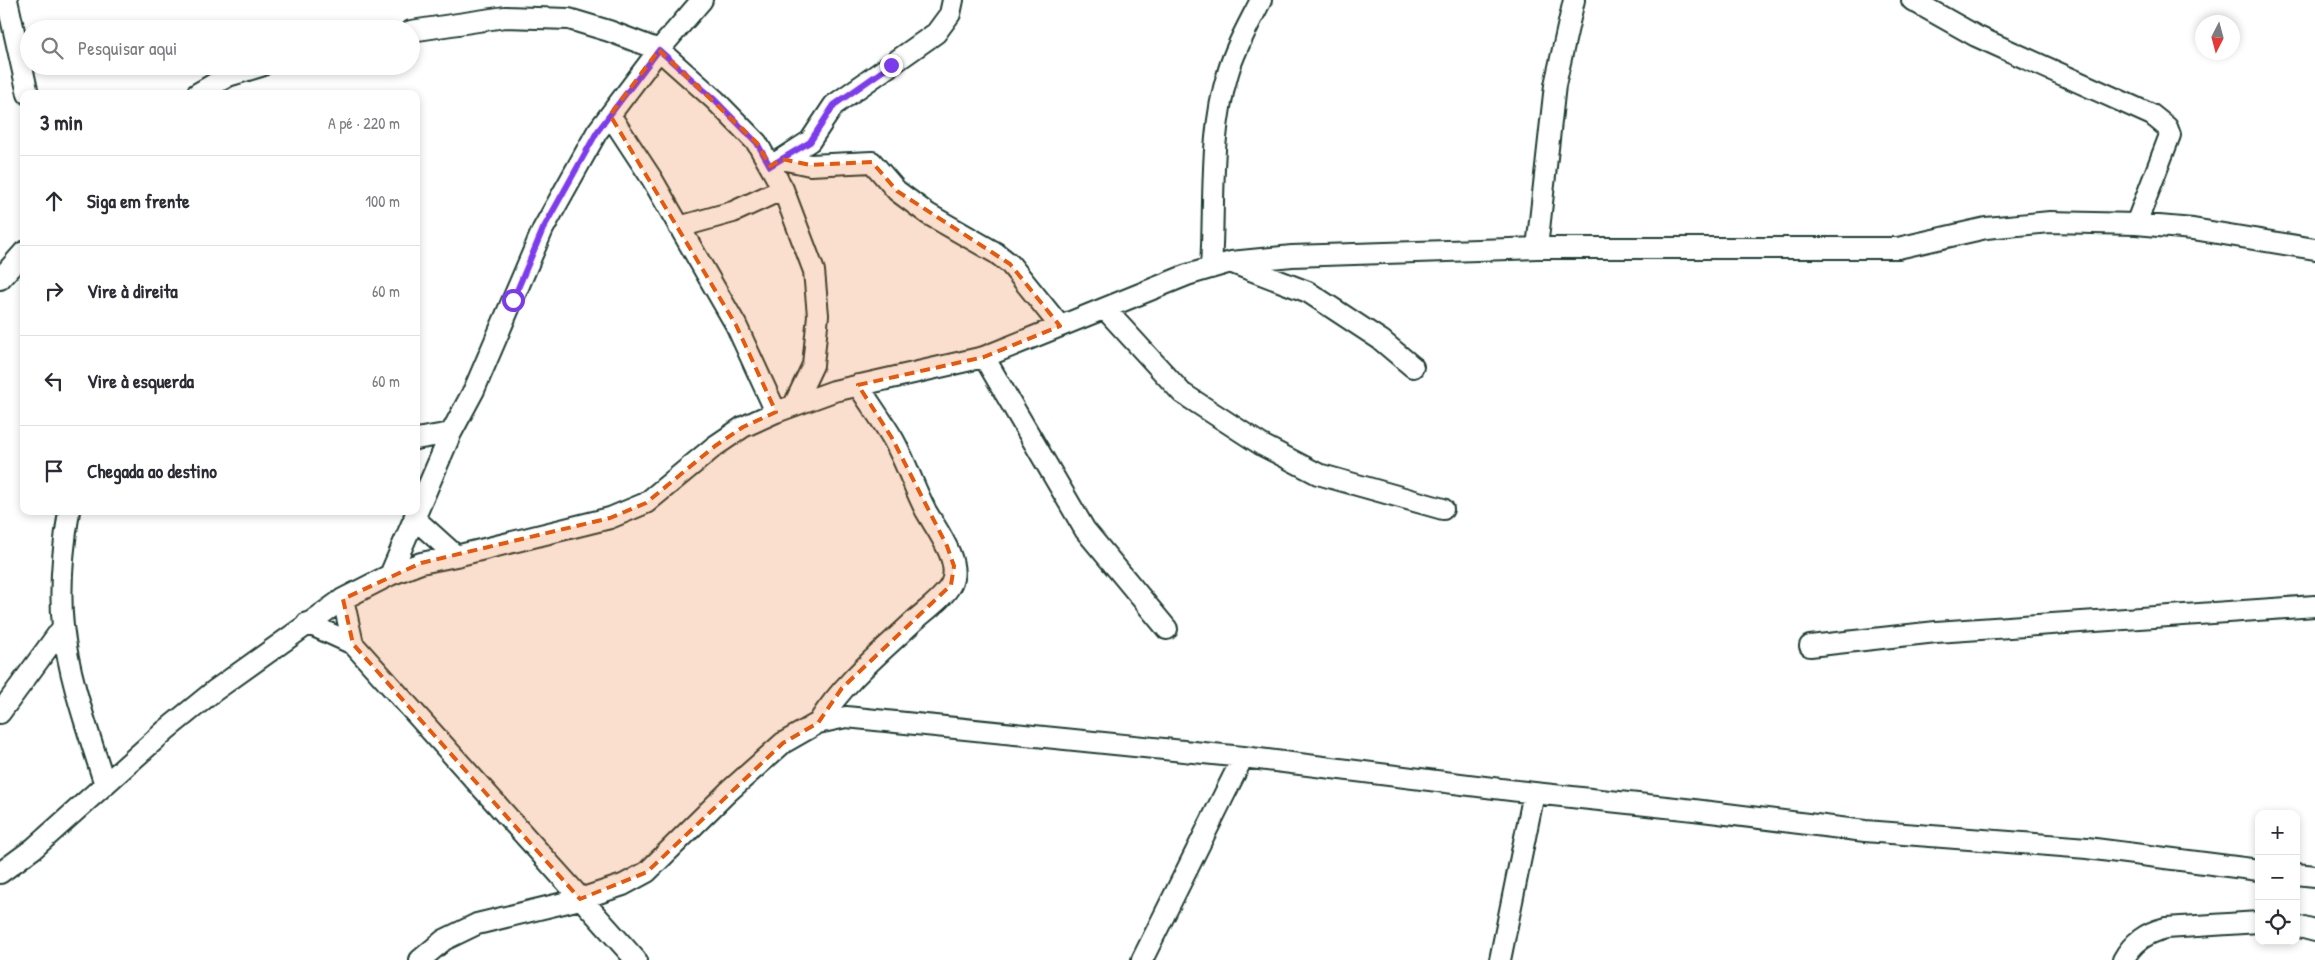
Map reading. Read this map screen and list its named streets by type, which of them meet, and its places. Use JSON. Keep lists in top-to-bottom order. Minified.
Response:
{"north":"bottom","page":{"search":"Pesquisar aqui","heading":["3 min","A pé · 220 m"],"list":[["Siga em frente","100 m"],["Vire à direita","60 m"],["Vire à esquerda","60 m"],"Chegada ao destino"],"map_buttons":["+","−"]}}
